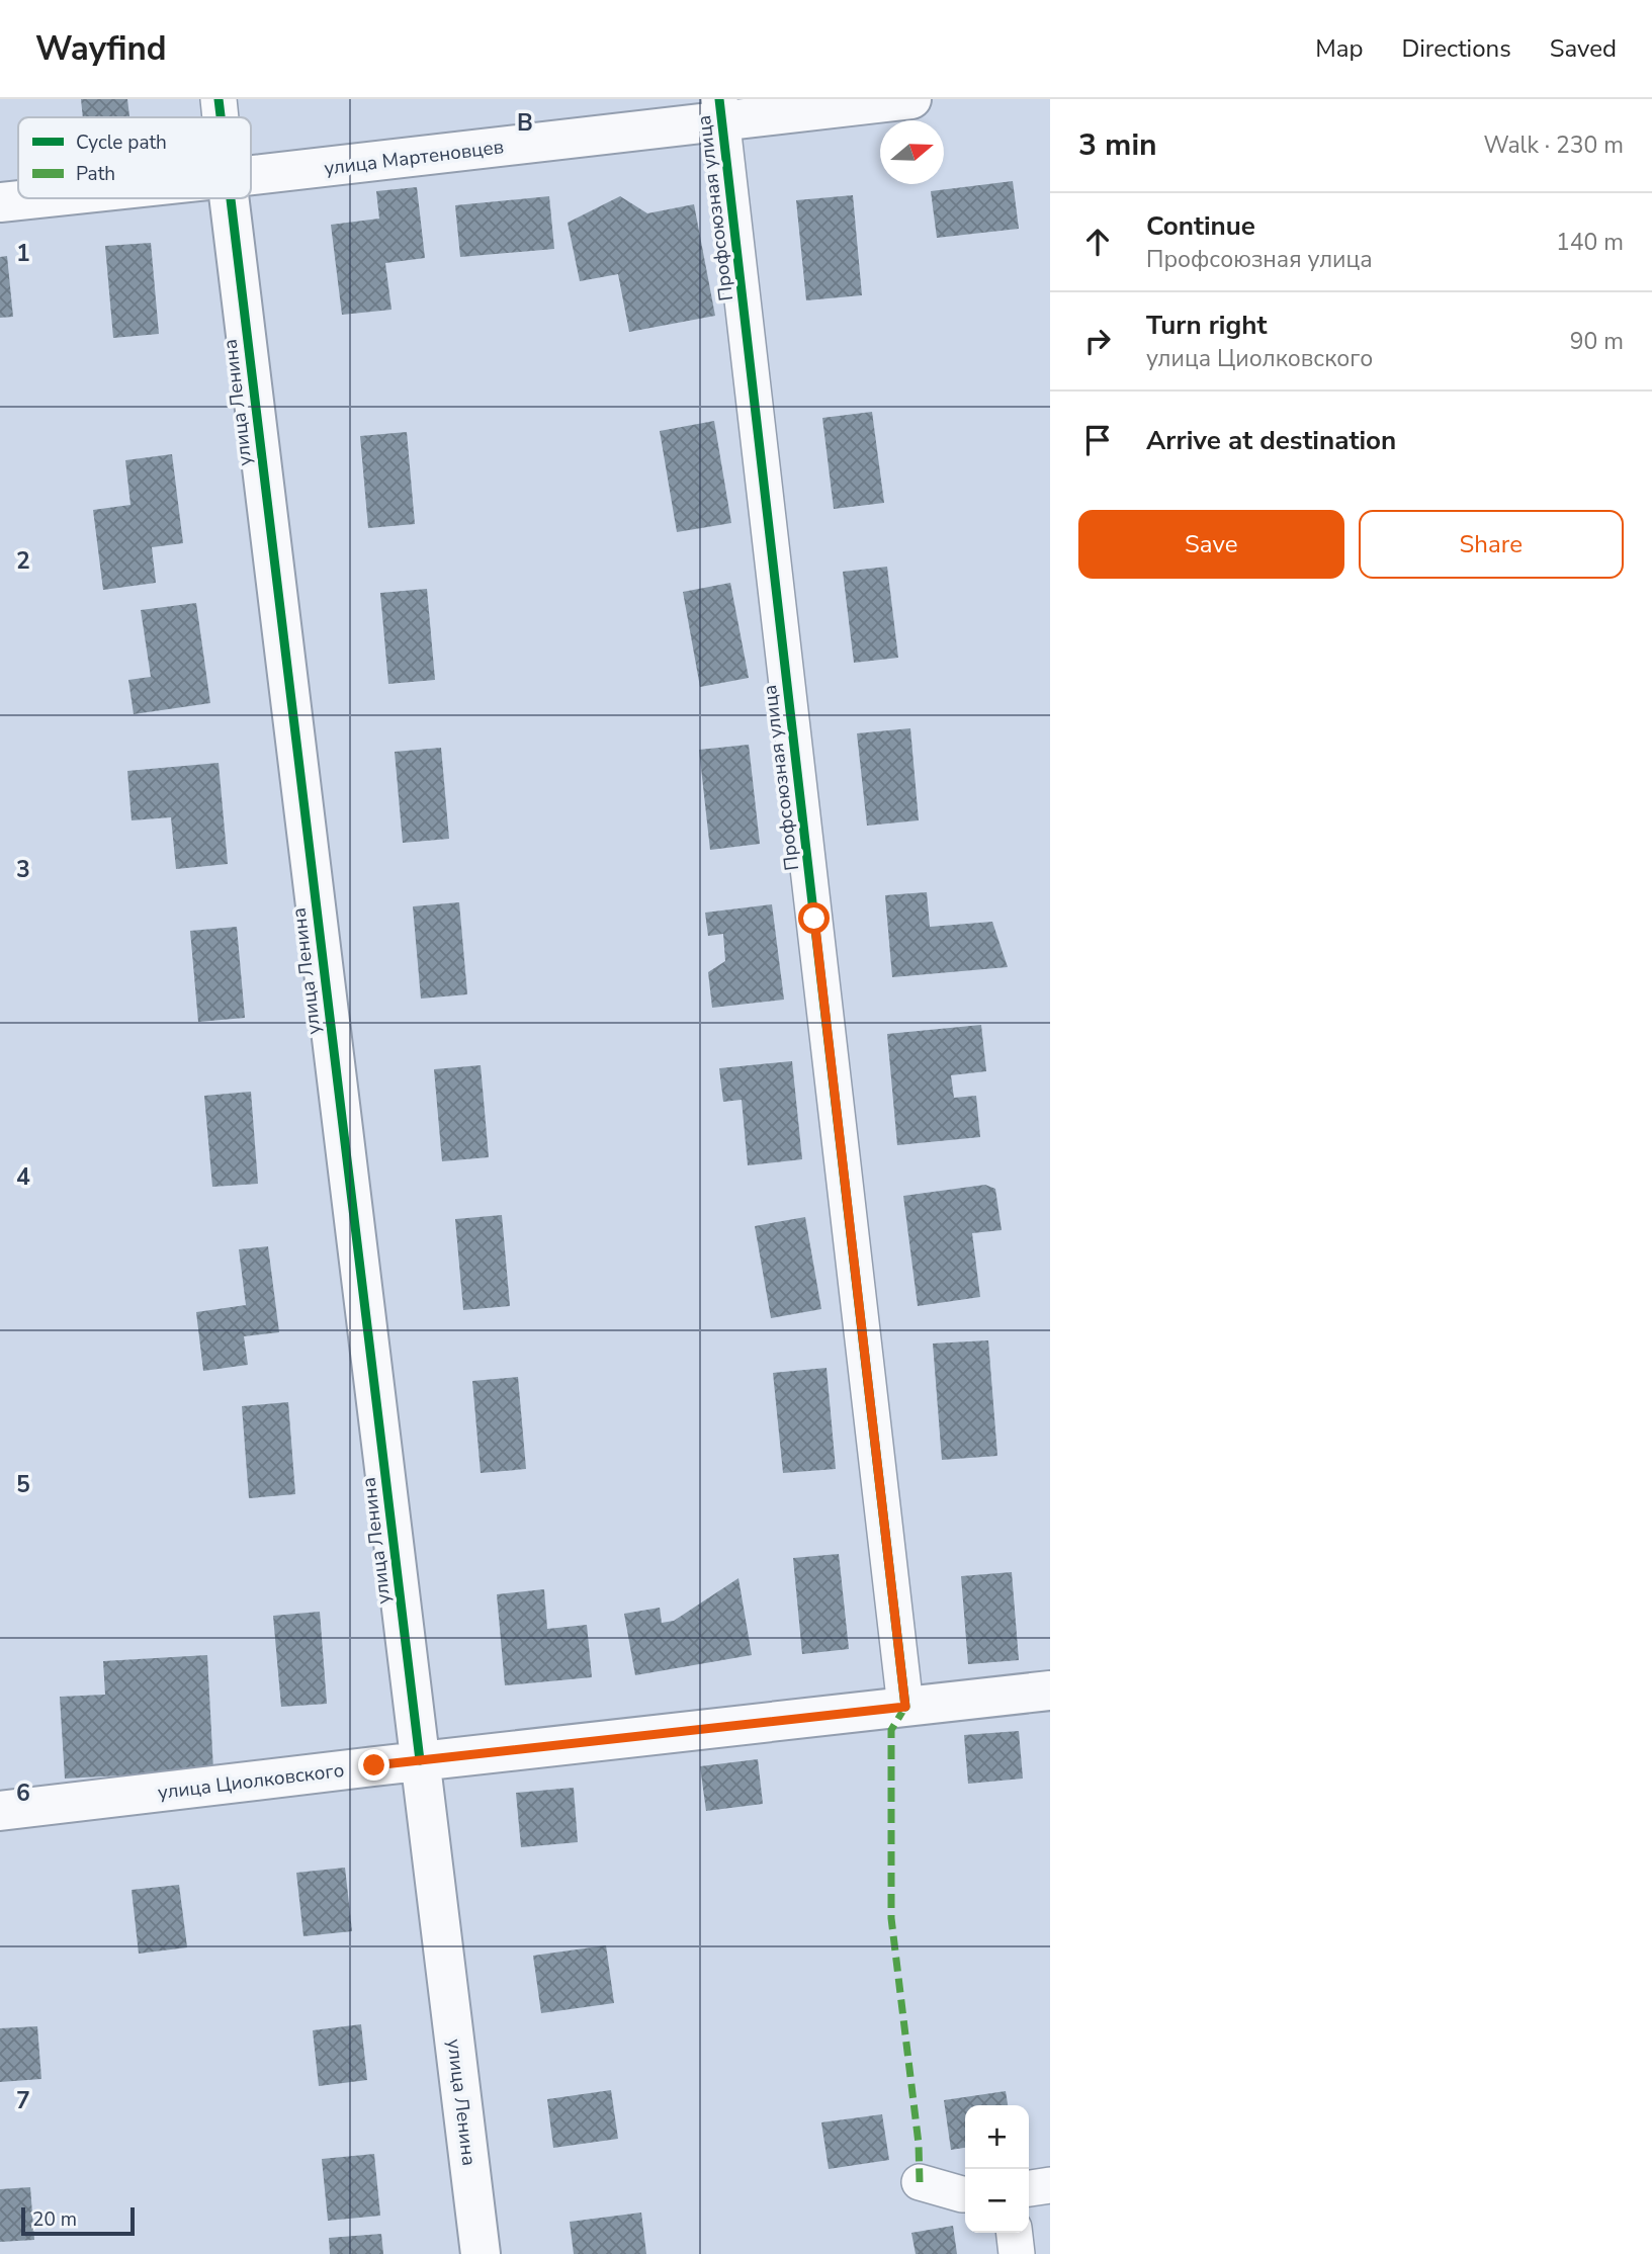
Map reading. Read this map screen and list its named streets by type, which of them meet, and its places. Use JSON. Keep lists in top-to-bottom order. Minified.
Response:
{"streets":{"street":["улица Мартеновцев","Профсоюзная улица","улица Ленина","улица Циолковского"]},"crossings":[["улица Мартеновцев","Профсоюзная улица"],["Профсоюзная улица","улица Циолковского"],["улица Ленина","улица Циолковского"]],"legend":["Cycle path","Path"],"scale_bar":"20 m","north":"right","page":{"header":"Wayfind","nav":["Map","Directions","Saved"],"heading":["3 min","Walk · 230 m"],"list":[["Continue","Профсоюзная улица","140 m"],["Turn right","улица Циолковского","90 m"],"Arrive at destination"],"buttons":["Save","Share"],"map_buttons":["+","−"],"scale":"20 m"},"grid":{"columns":["B"],"rows":["1","2","3","4","5","6","7"]}}
